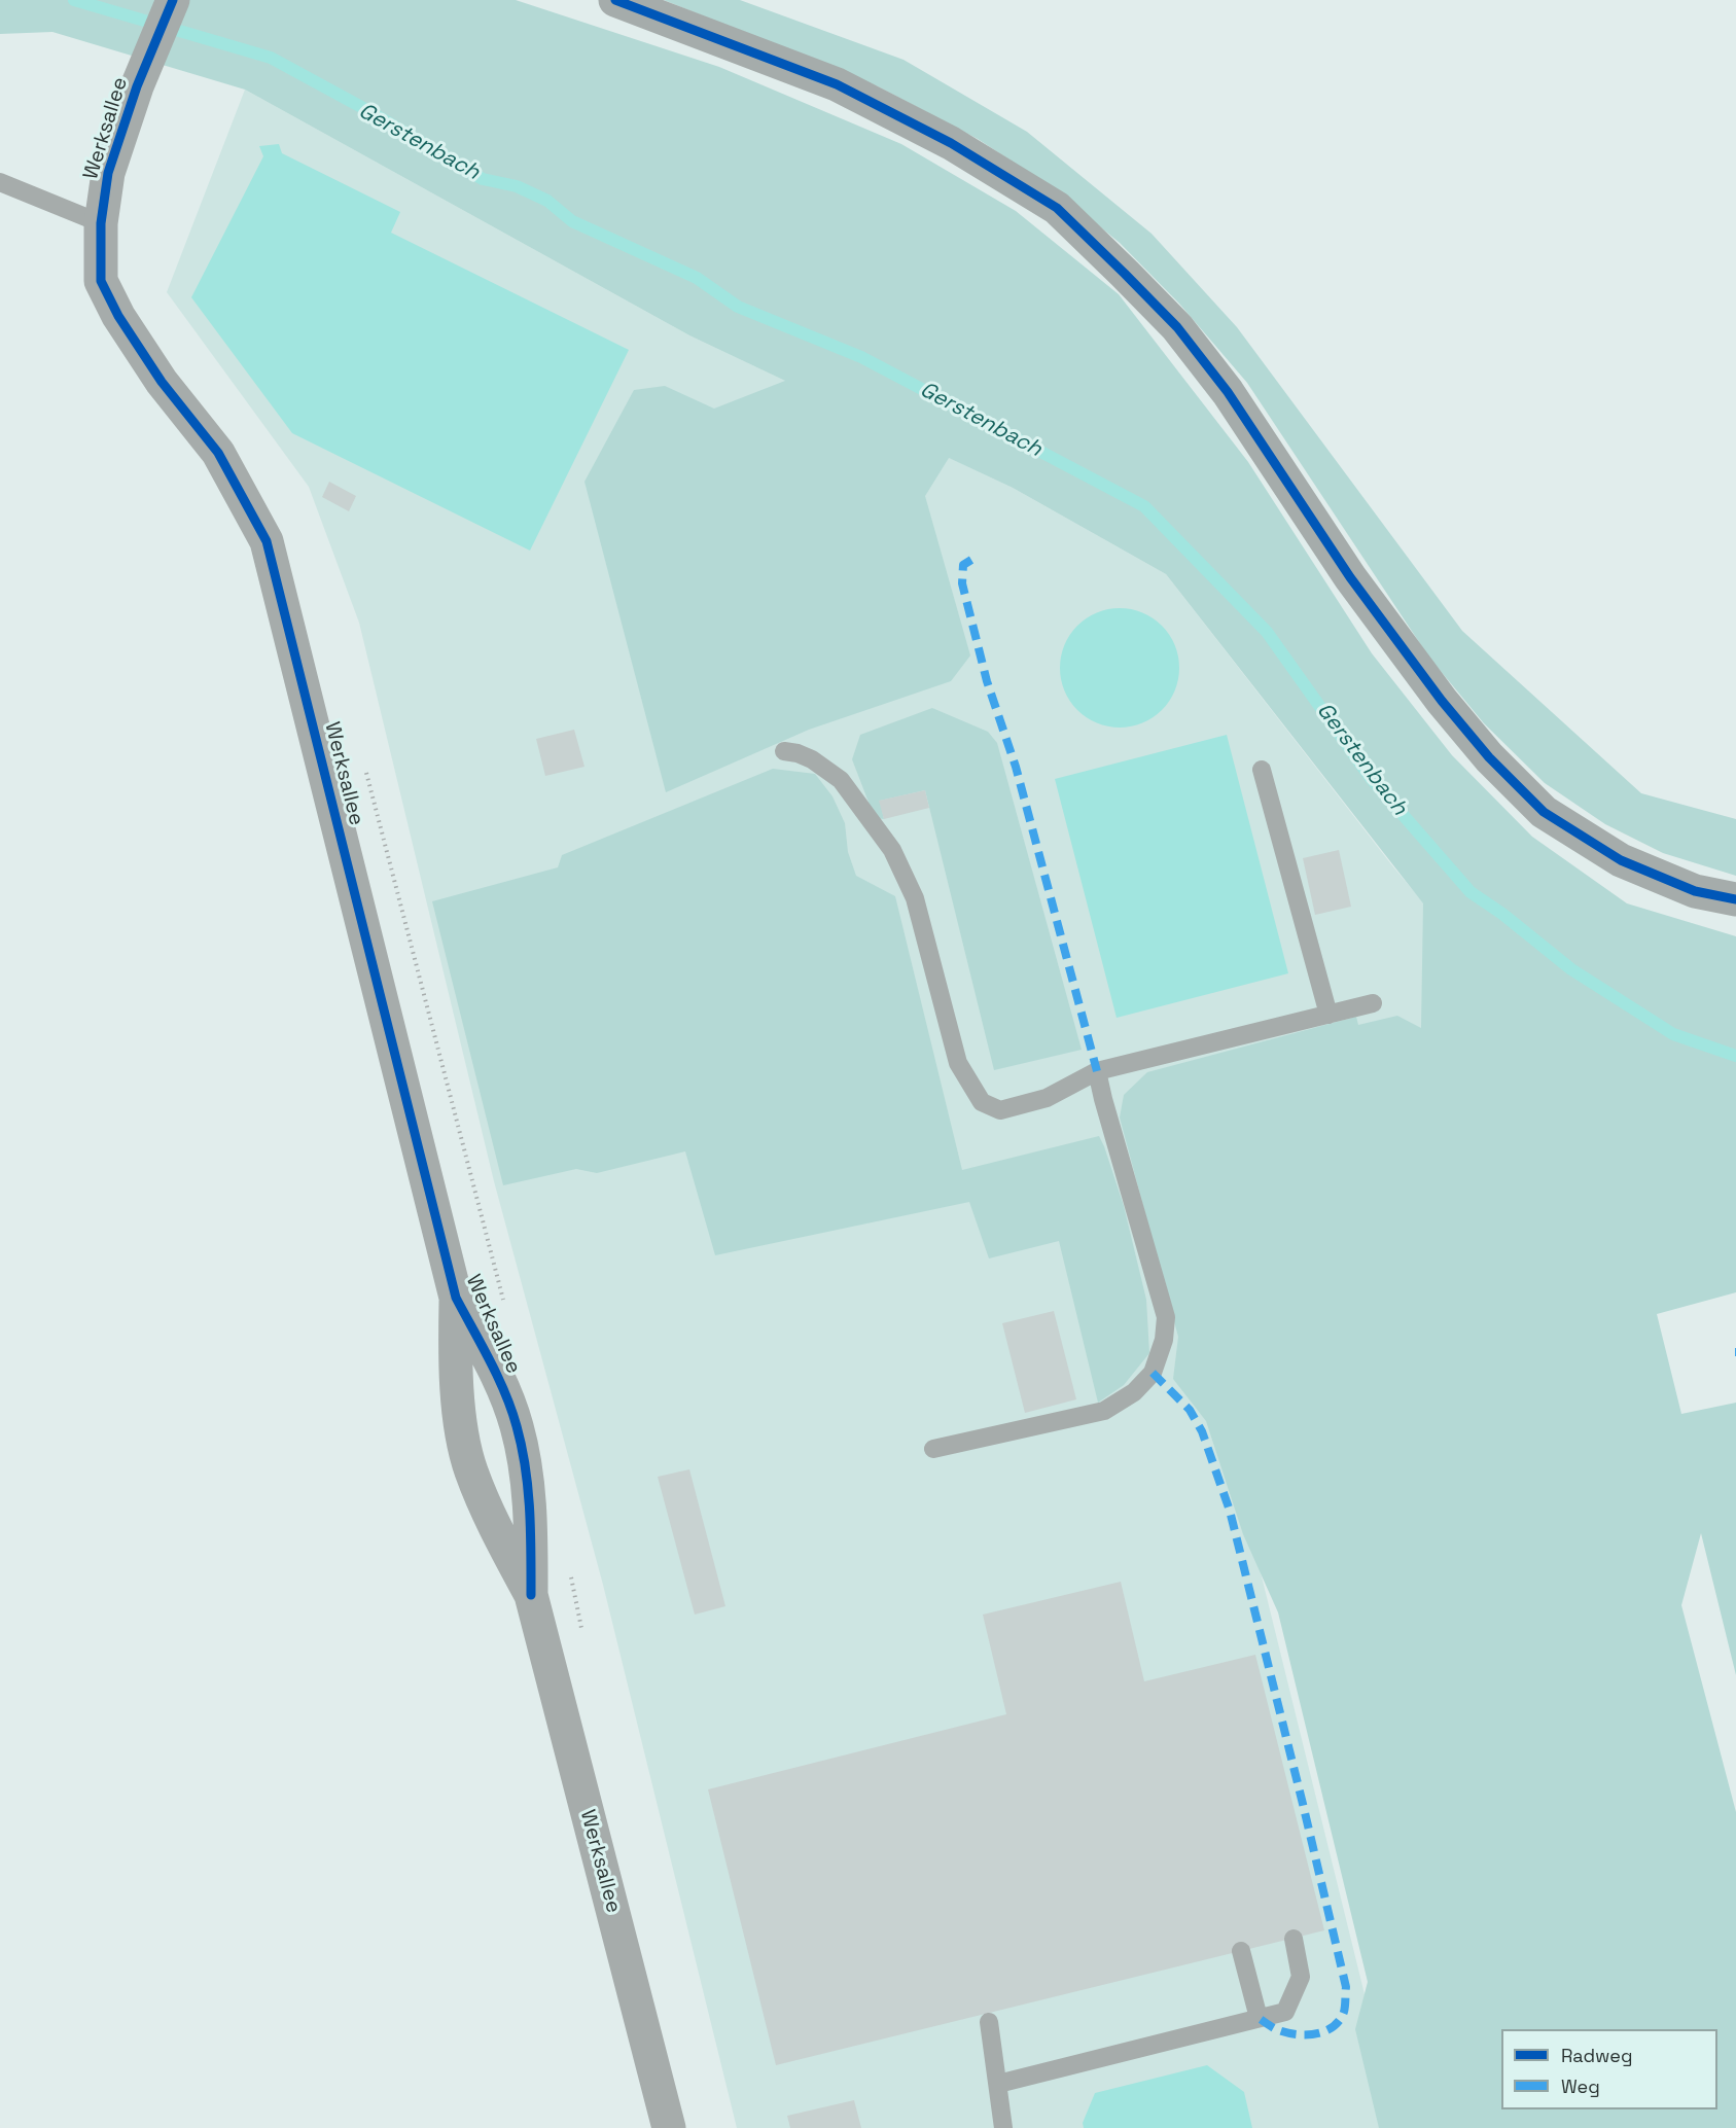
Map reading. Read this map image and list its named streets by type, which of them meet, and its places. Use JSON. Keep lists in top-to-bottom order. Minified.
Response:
{"streets":{"street":["Werksallee"]},"water":["Gerstenbach"],"legend":["Radweg","Weg"]}
